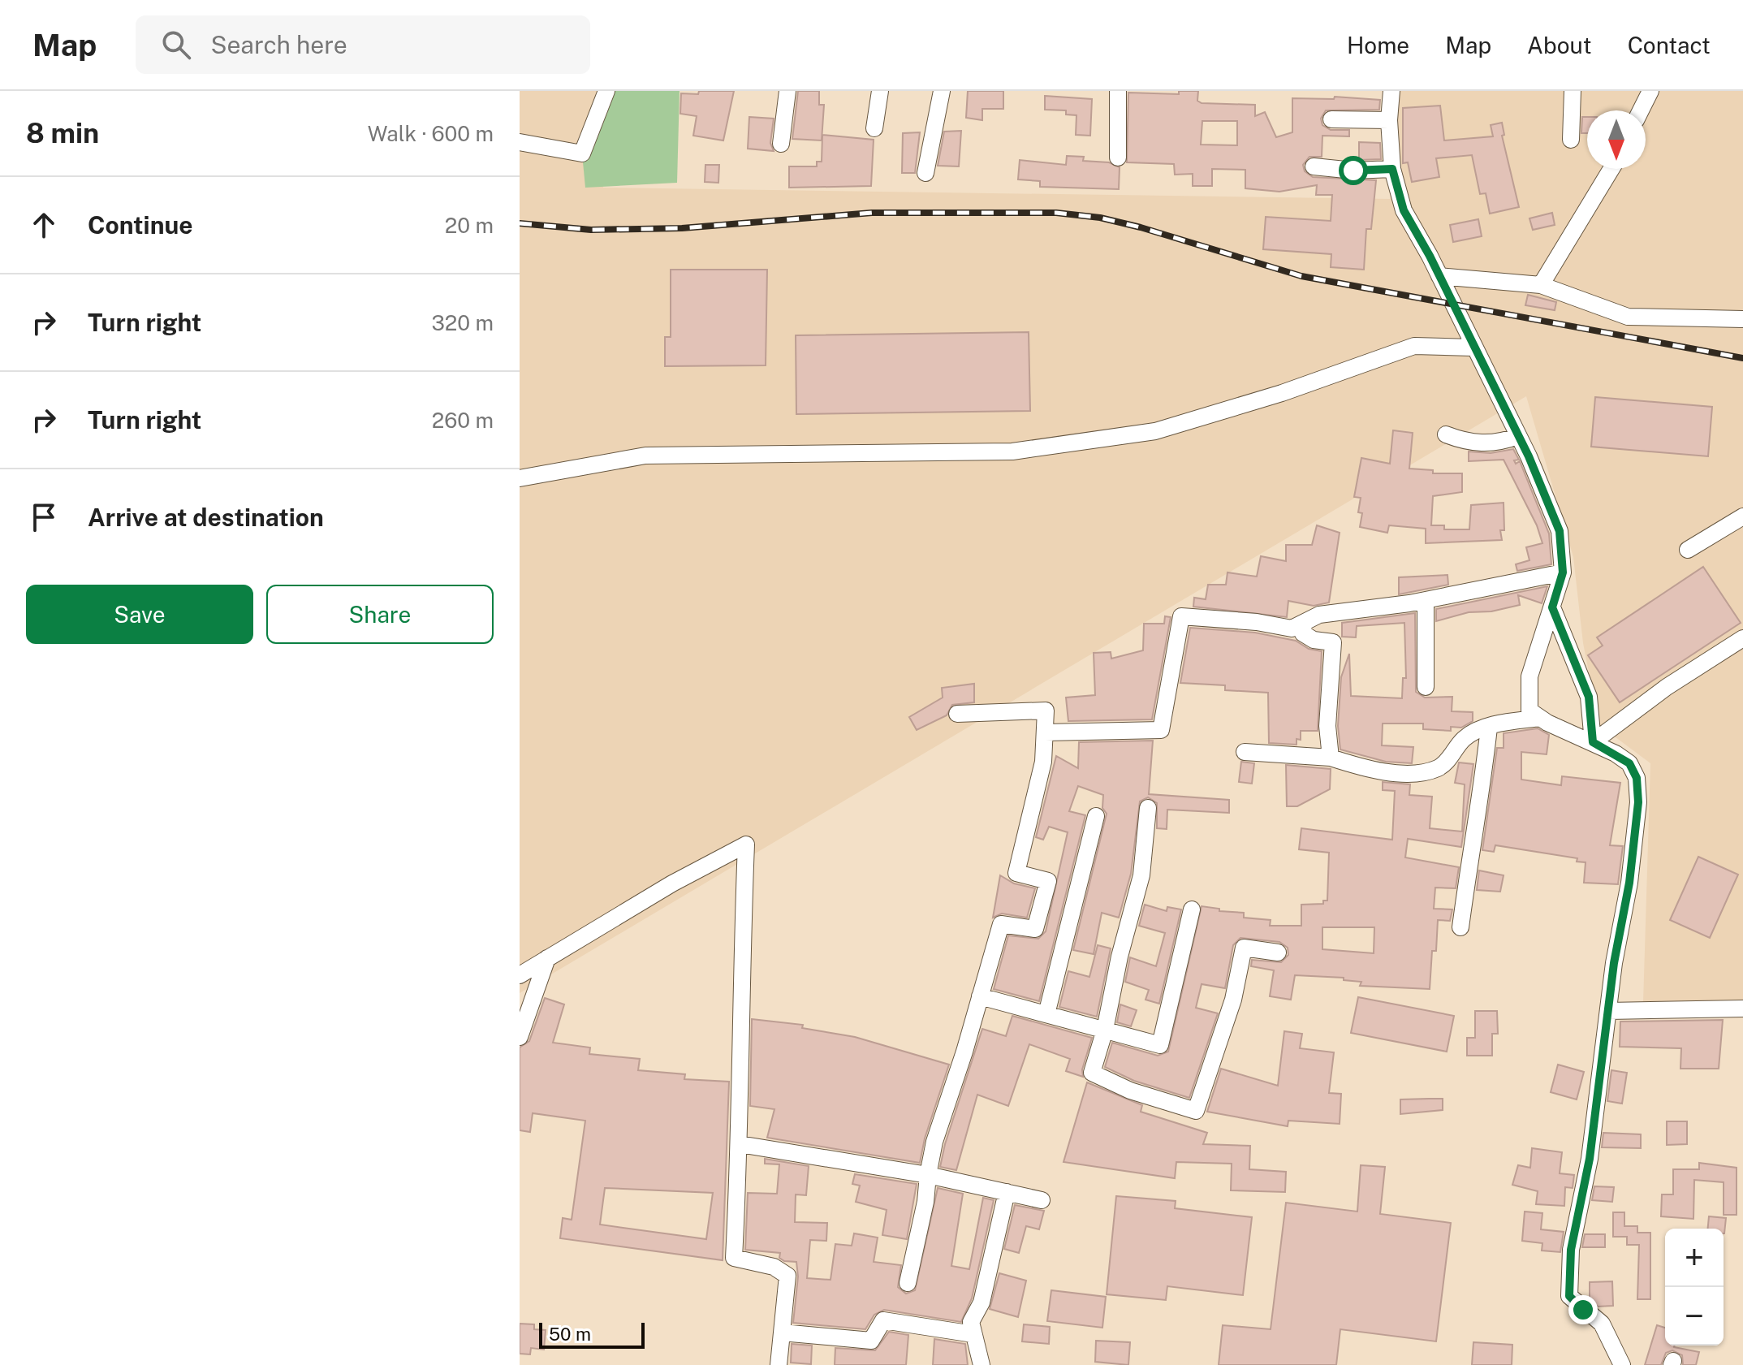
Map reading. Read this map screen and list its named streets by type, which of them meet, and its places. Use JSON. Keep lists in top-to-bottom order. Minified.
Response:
{"scale_bar":"50 m","north":"bottom","page":{"header":"Map","search":"Search here","nav":["Home","Map","About","Contact"],"heading":["8 min","Walk · 600 m"],"list":[["Continue","20 m"],["Turn right","320 m"],["Turn right","260 m"],"Arrive at destination"],"buttons":["Save","Share"],"map_buttons":["+","−"],"scale":"50 m"}}
